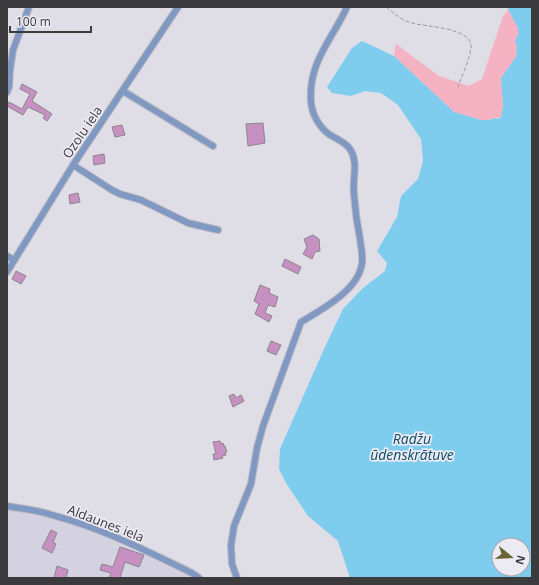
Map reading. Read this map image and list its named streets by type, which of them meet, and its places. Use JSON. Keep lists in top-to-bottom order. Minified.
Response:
{"streets":{"street":["Ozolu iela","Aldaunes iela"]},"water":["Radžu ūdenskrātuve"],"scale_bar":"100 m","north":"right"}
